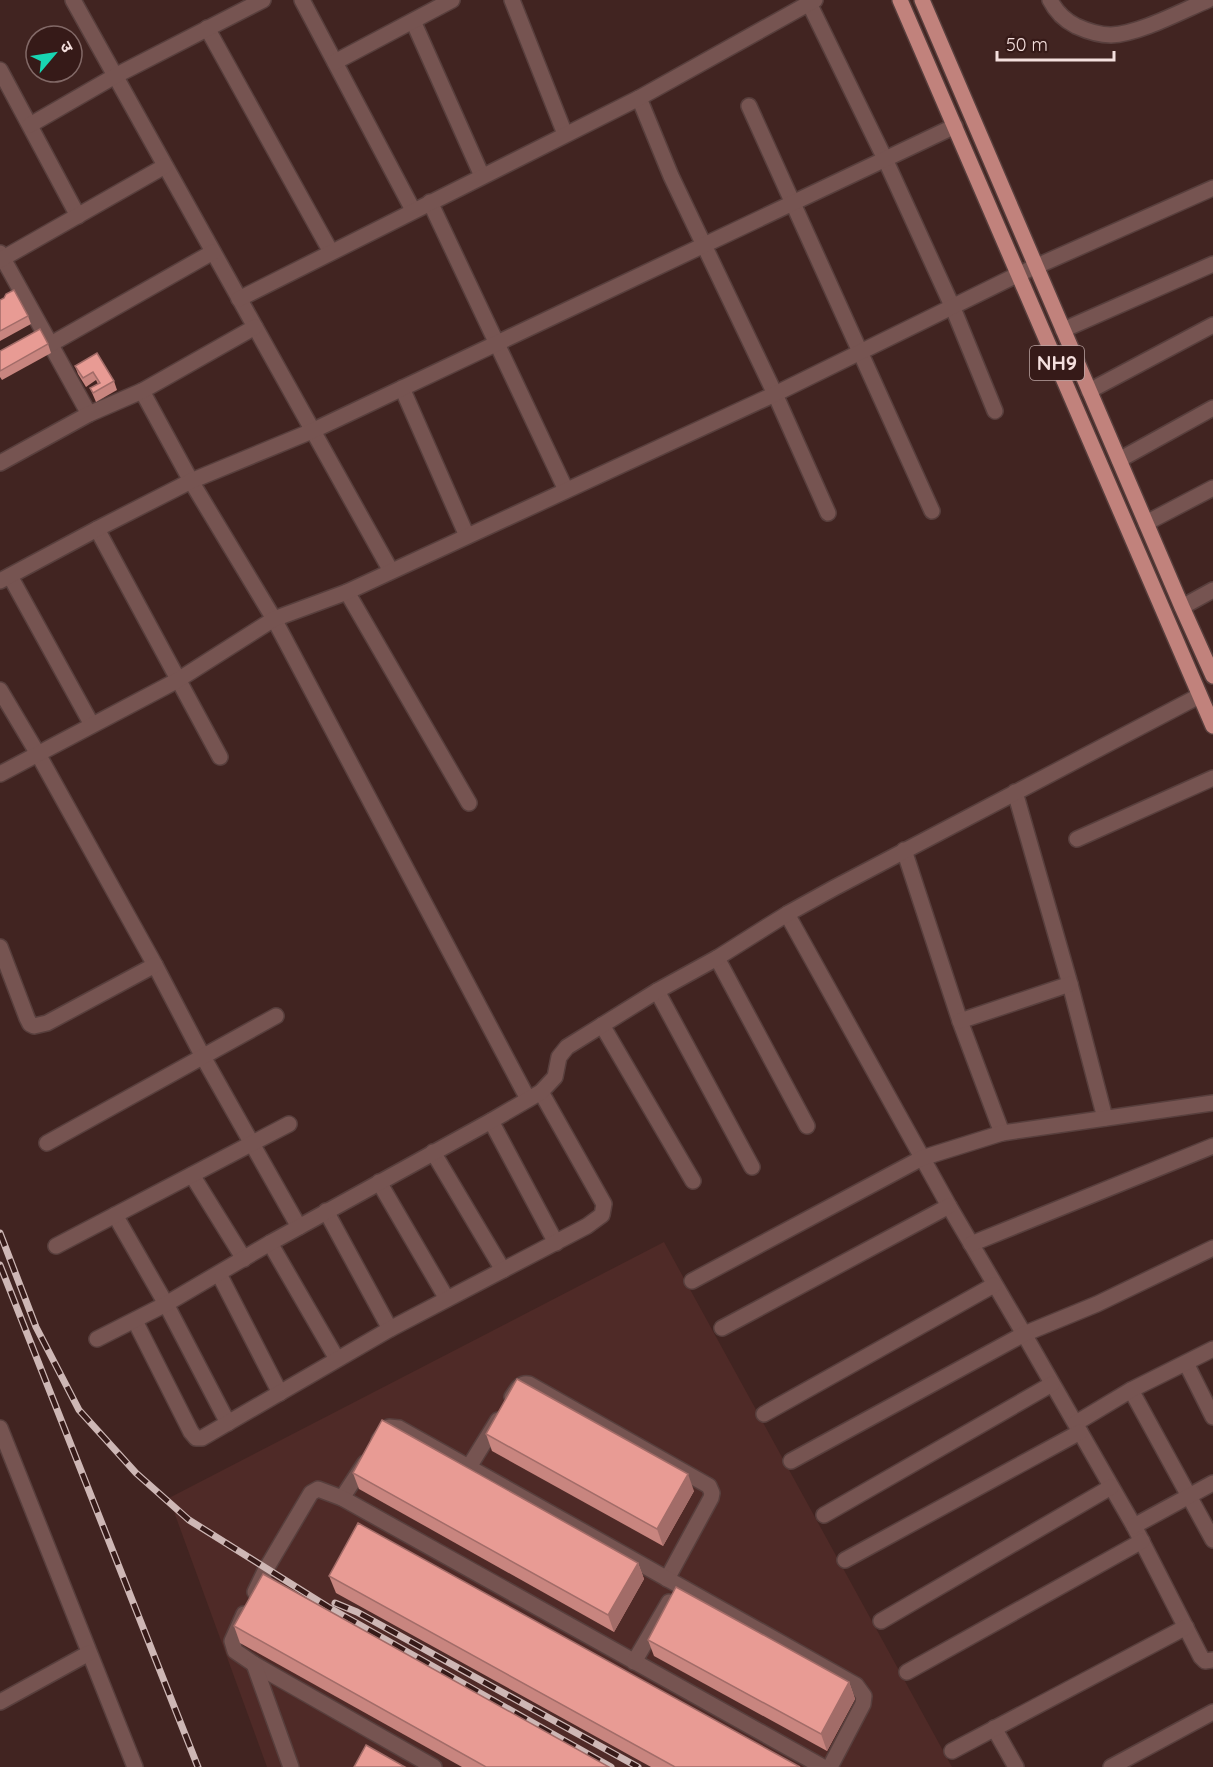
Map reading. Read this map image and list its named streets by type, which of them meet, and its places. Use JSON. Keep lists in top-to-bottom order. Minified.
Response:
{"streets":{"main road":["NH9"]},"scale_bar":"50 m","north":"top right"}
